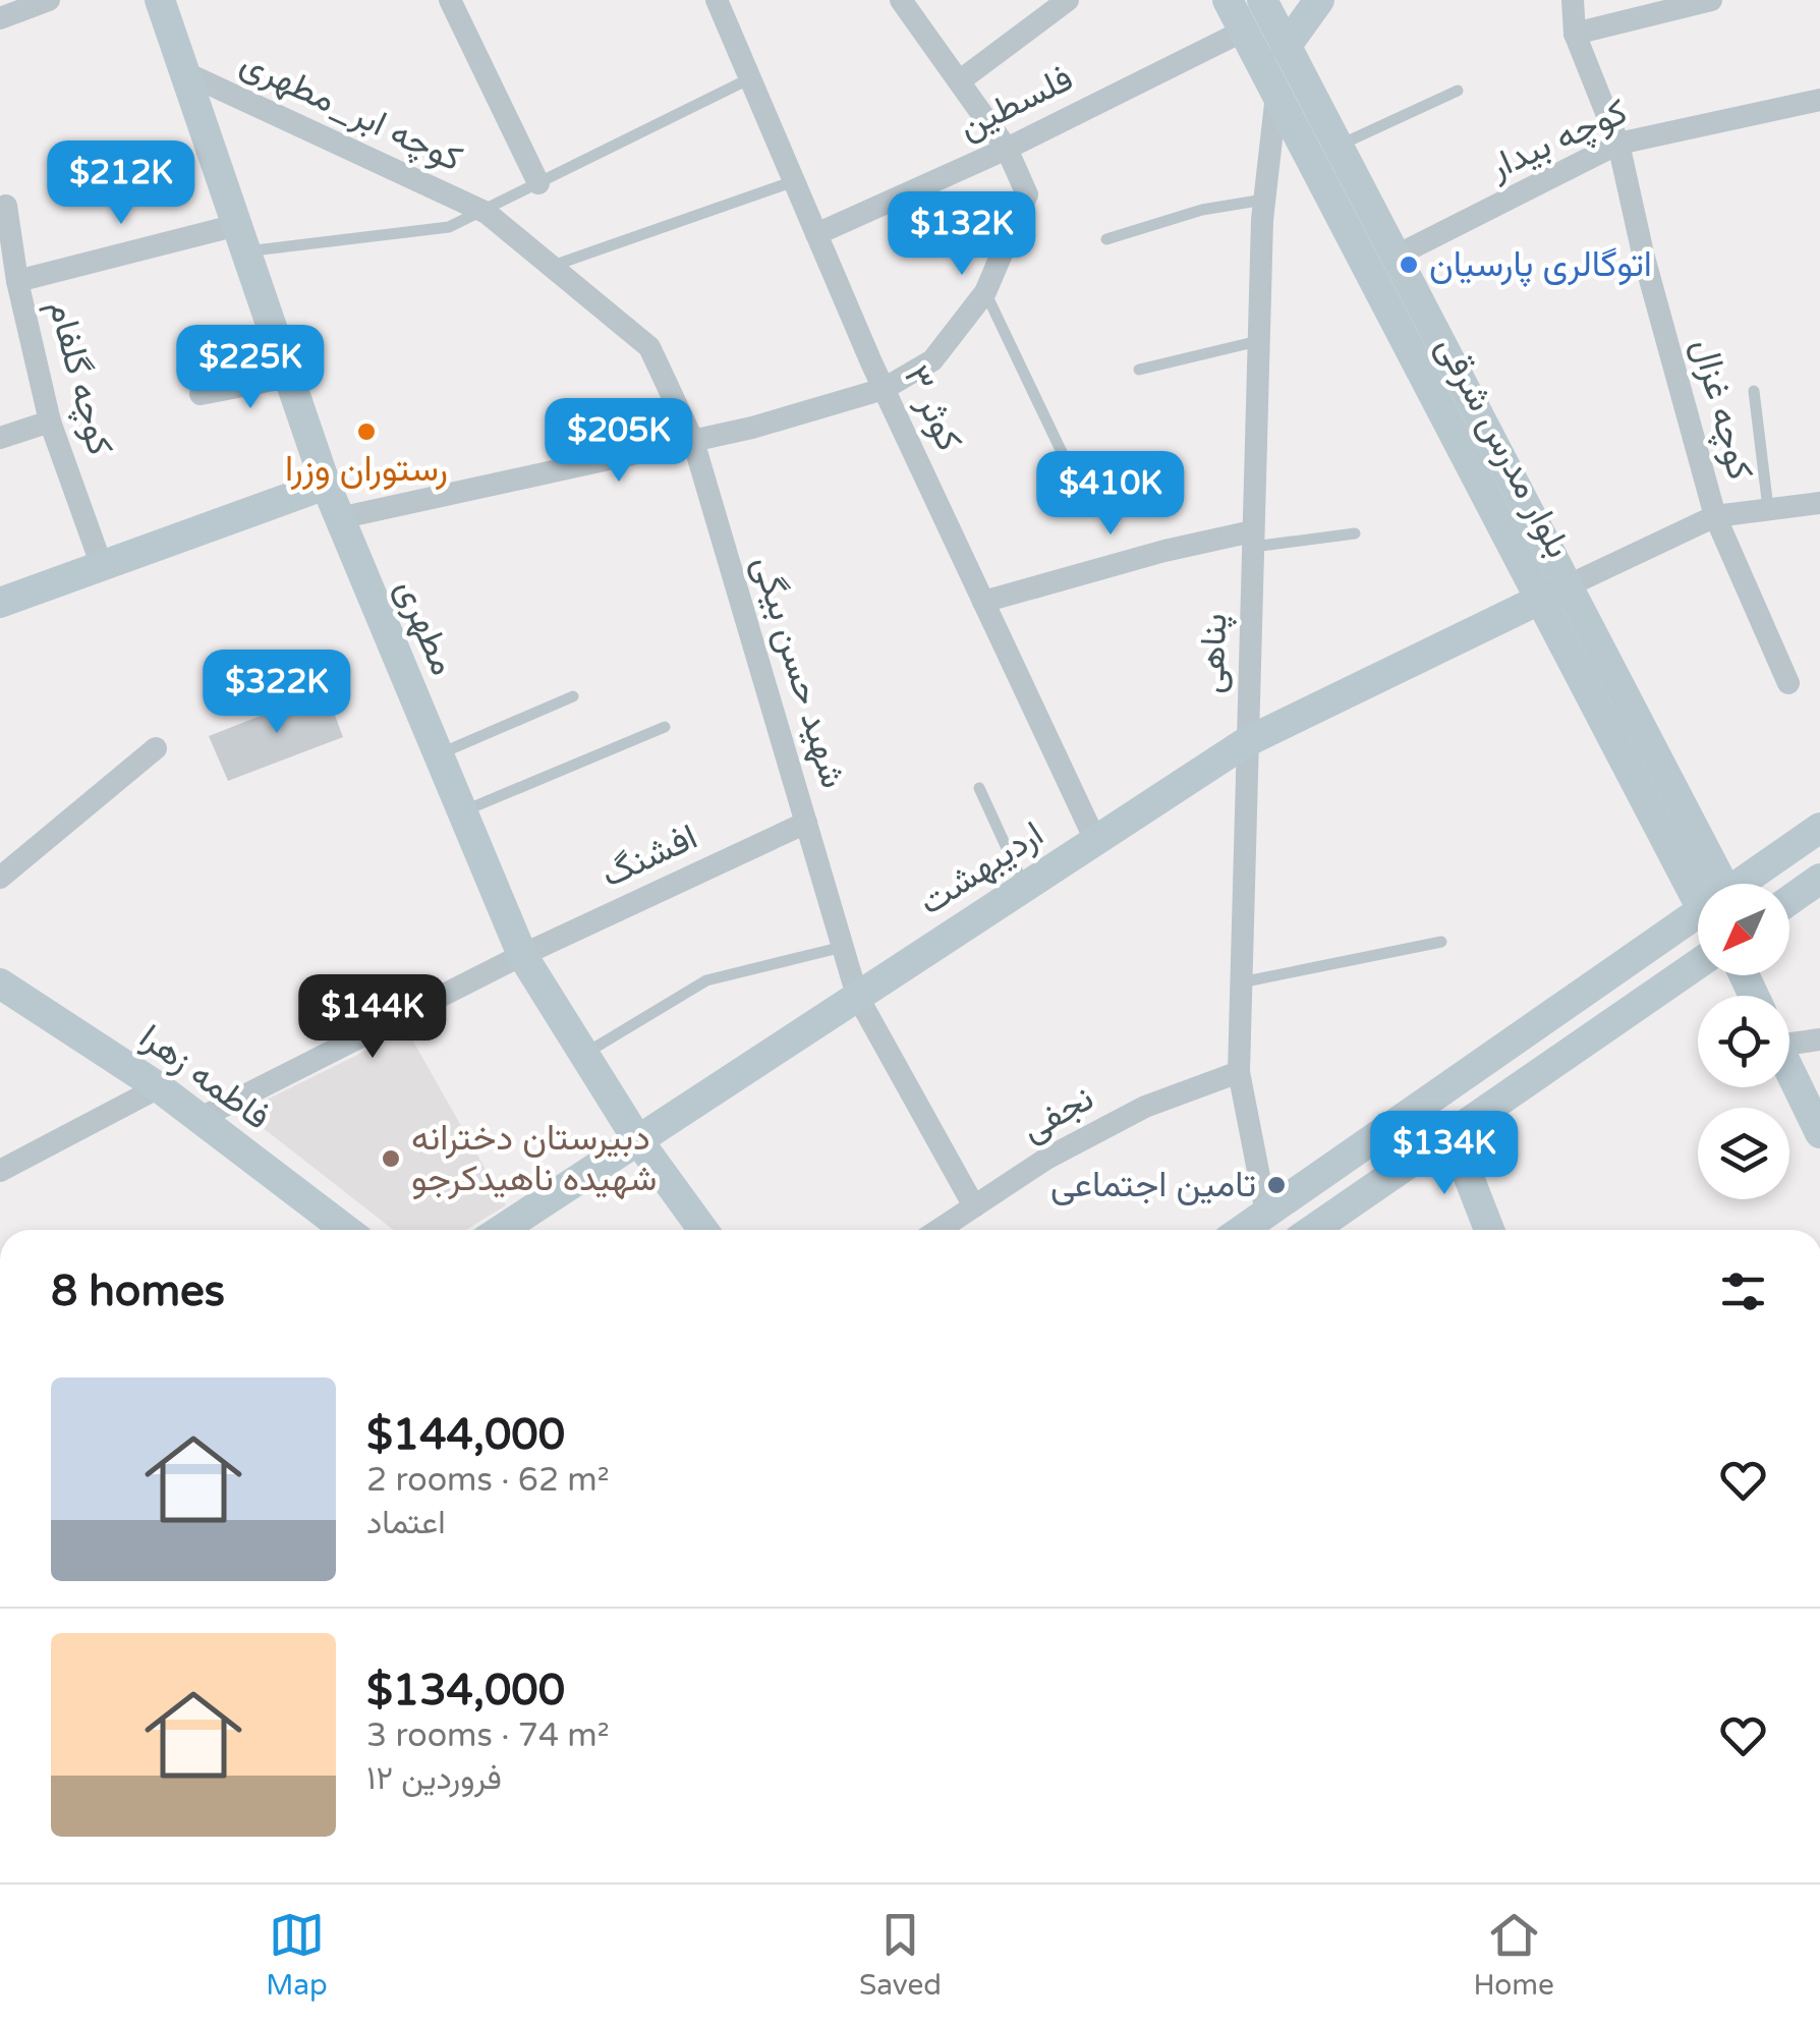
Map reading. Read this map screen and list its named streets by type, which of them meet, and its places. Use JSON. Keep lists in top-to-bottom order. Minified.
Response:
{"streets":{"street":["فلسطین","کوچه ابر_مطهری","کوچه بیدار","کوچه گلفام","کوثر ۳","کوچه غزال","بلوار مدرس شرقی","مطهری","پناهی","شهید حسن بیگی","افشنگ","اردیبهشت","فاطمه زهرا","نجفی"]},"crossings":[["فلسطین","کوثر ۳"],["فلسطین","بلوار مدرس شرقی"],["کوچه ابر_مطهری","مطهری"],["کوچه ابر_مطهری","شهید حسن بیگی"],["کوچه بیدار","کوچه غزال"],["کوچه بیدار","بلوار مدرس شرقی"],["کوثر ۳","اردیبهشت"],["بلوار مدرس شرقی","پناهی"],["بلوار مدرس شرقی","اردیبهشت"],["مطهری","افشنگ"],["مطهری","اردیبهشت"],["پناهی","اردیبهشت"],["پناهی","نجفی"],["شهید حسن بیگی","افشنگ"],["شهید حسن بیگی","اردیبهشت"],["شهید حسن بیگی","نجفی"],["افشنگ","فاطمه زهرا"]],"places":["اتوگالری پارسیان","رستوران وزرا","دبیرستان دخترانه شهیده ناهیدکرجو","تامین اجتماعی"],"north":"bottom left","page":{"price":["$212K","$132K","$225K","$205K","$410K","$322K","$144K","$134K"],"heading":"8 homes","list":[{"name":"$144,000","note":"2 rooms · 62 m² · اعتماد"},{"name":"$134,000","note":"3 rooms · 74 m² · ۱۲ فروردین"}],"tabs":["Map","Saved","Home"]}}
